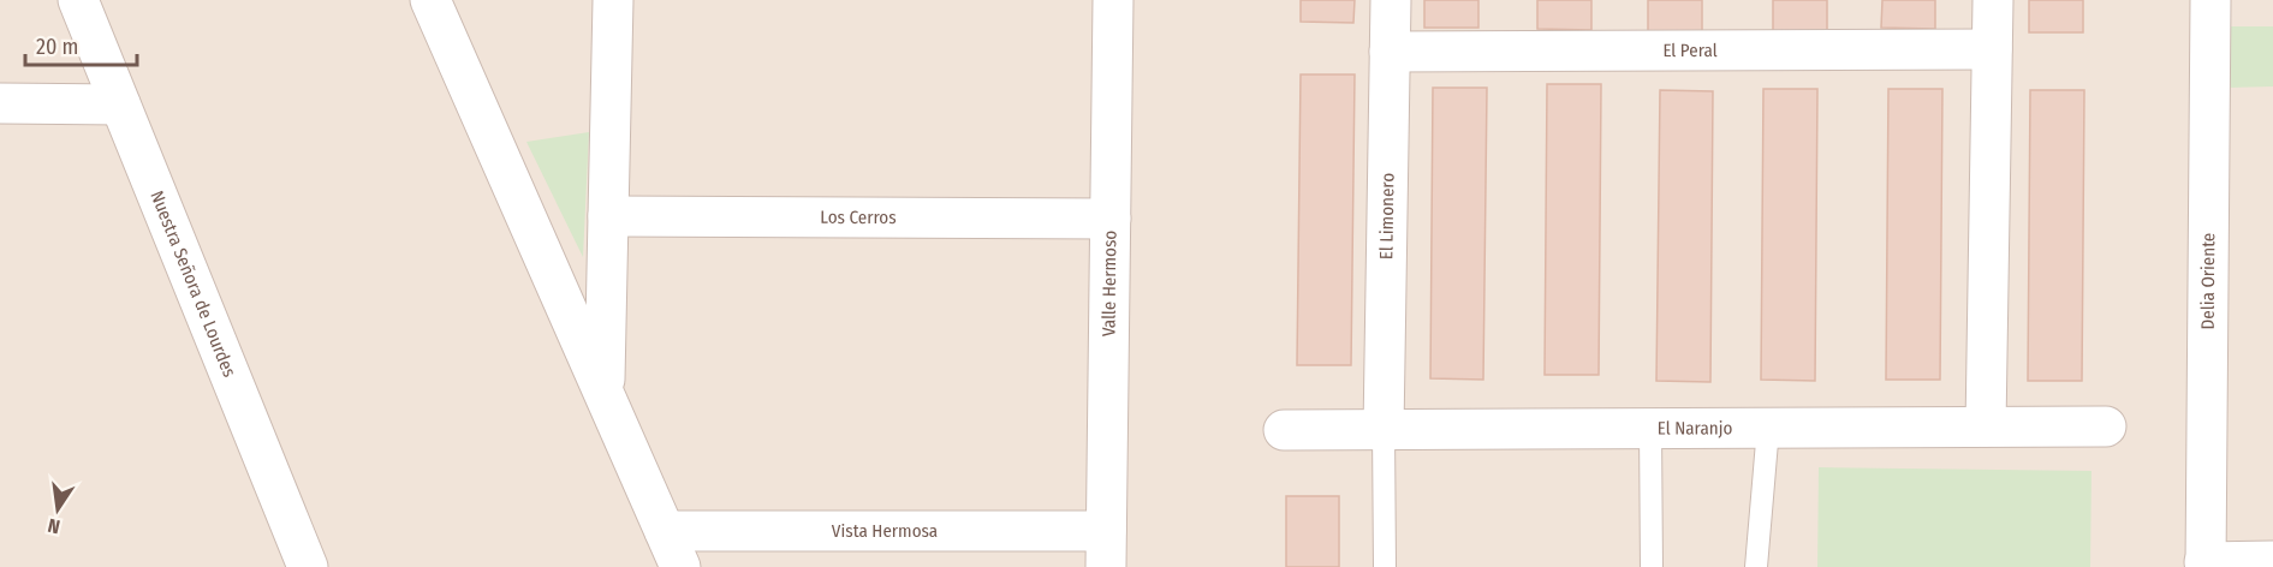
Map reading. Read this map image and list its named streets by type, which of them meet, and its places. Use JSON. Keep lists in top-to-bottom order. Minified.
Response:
{"streets":{"street":["El Peral","El Limonero","Los Cerros","Delia Oriente","Nuestra Señora de Lourdes","Valle Hermoso","El Naranjo","Vista Hermosa"]},"crossings":[["El Peral","El Limonero"],["El Limonero","El Naranjo"],["Los Cerros","Valle Hermoso"],["Valle Hermoso","Vista Hermosa"]],"scale_bar":"20 m","north":"bottom"}
